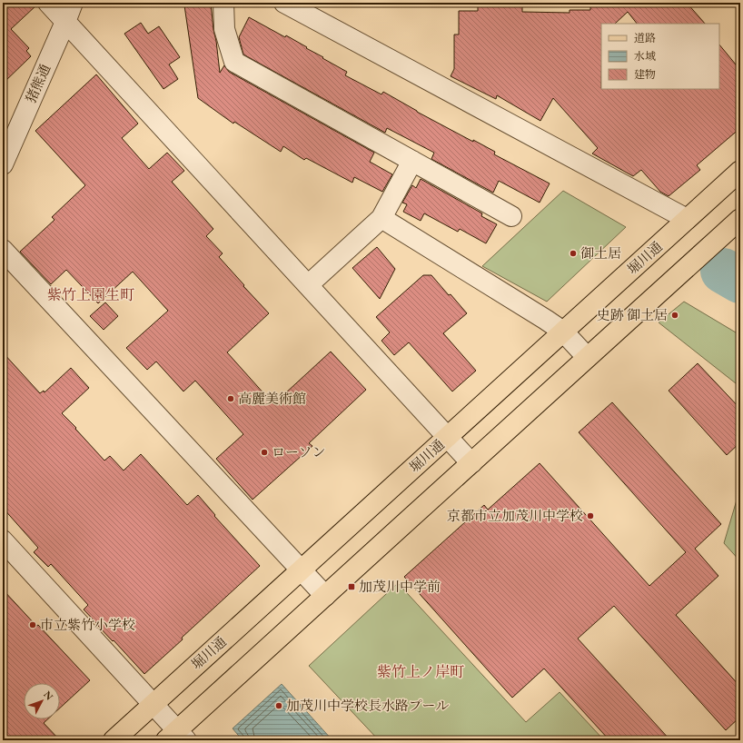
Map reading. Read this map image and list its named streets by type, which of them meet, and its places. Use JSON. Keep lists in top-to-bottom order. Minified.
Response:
{"streets":{"main road":["堀川通"],"street":["猪熊通"]},"districts":["紫竹上園生町","紫竹上ノ岸町"],"places":{"other":["御土居","史跡 御土居","高麗美術館","ローソン","京都市立加茂川中学校","市立紫竹小学校","加茂川中学校長水路プール"],"transit":["加茂川中学前"]},"legend":["道路","水域","建物"],"north":"top right"}
